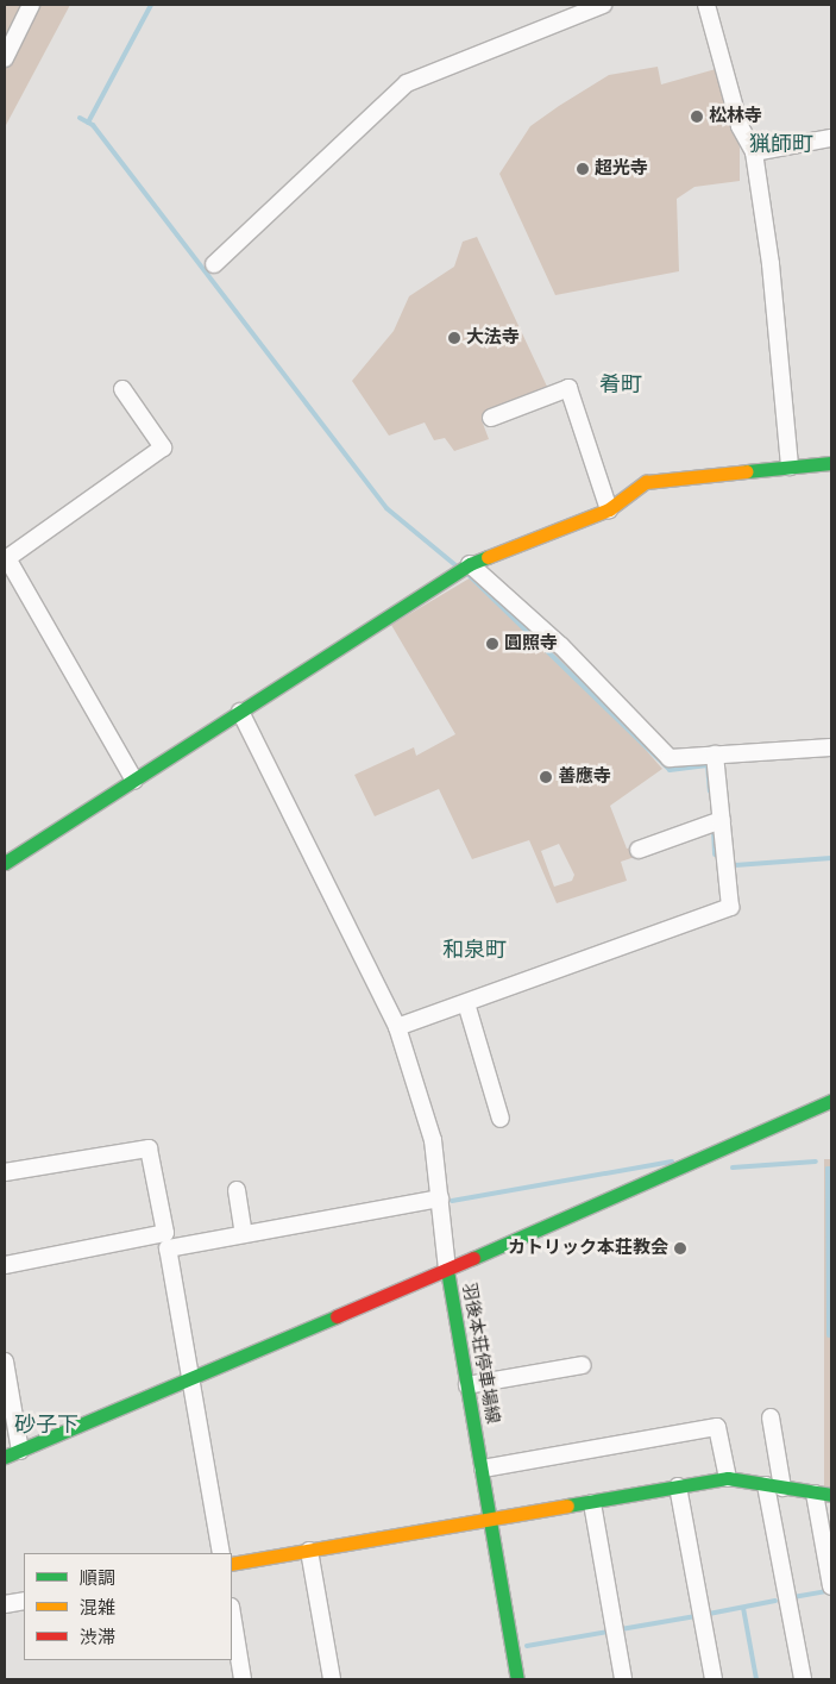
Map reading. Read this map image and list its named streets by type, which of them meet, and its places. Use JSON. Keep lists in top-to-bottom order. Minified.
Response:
{"streets":{"street":["羽後本荘停車場線"]},"districts":["猟師町","肴町","和泉町","砂子下"],"places":["松林寺","超光寺","大法寺","圓照寺","善應寺","カトリック本荘教会"],"legend":["順調","混雑","渋滞"]}
